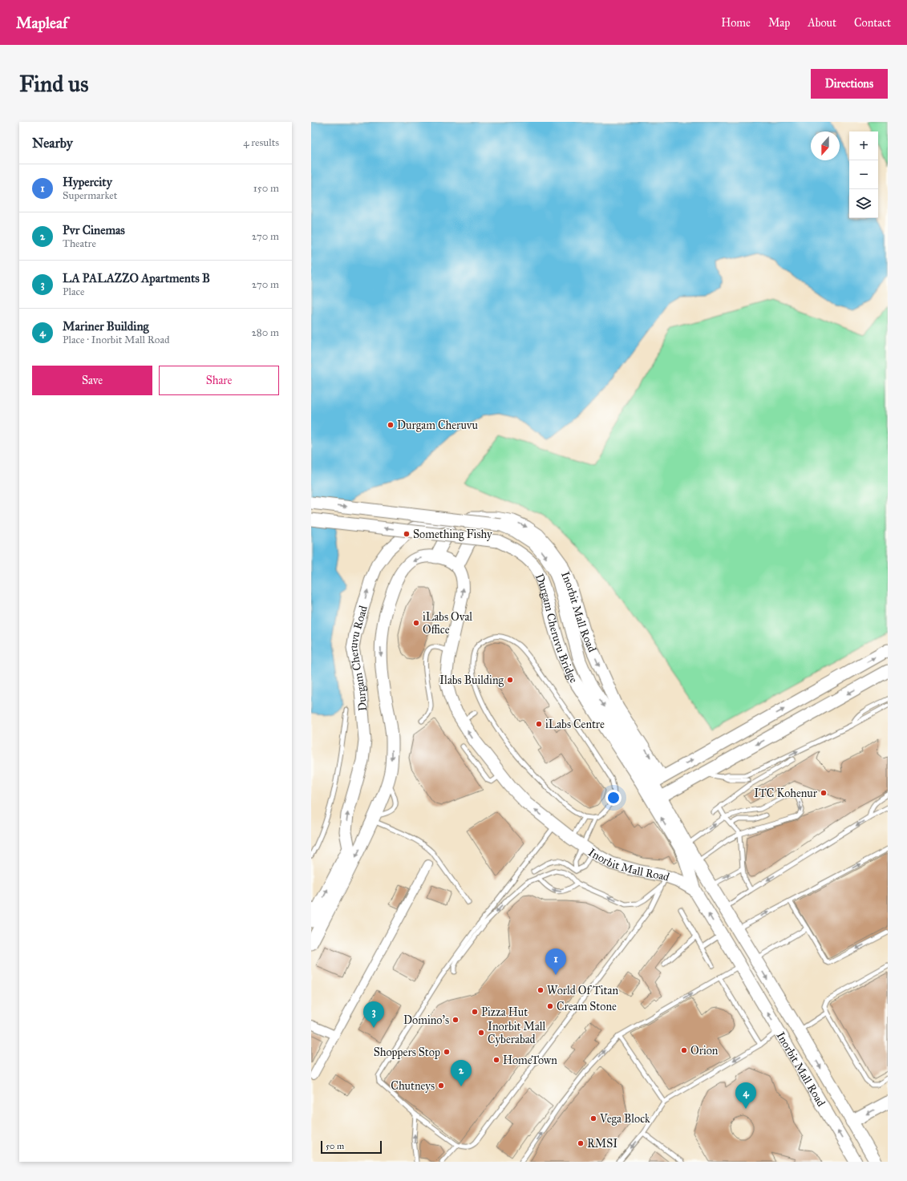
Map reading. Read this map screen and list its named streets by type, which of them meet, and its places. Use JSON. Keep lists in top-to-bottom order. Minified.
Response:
{"streets":{"main road":["Inorbit Mall Road","Durgam Cheruvu Bridge","Durgam Cheruvu Road"]},"crossings":[["Inorbit Mall Road","Durgam Cheruvu Bridge"],["Inorbit Mall Road","Durgam Cheruvu Road"]],"places":["Durgam Cheruvu","Something Fishy","iLabs Oval Office","Ilabs Building","iLabs Centre","ITC Kohenur","World Of Titan","Cream Stone","Pizza Hut","Domino's","Inorbit Mall Cyberabad","Orion","Shoppers Stop","HomeTown","Chutneys","Vega Block","RMSI"],"scale_bar":"50 m","north":"bottom","page":{"header":"Mapleaf","nav":["Home","Map","About","Contact"],"buttons":["Directions",["Save","Share"]],"title":"Find us","heading":["Nearby","4 results"],"map_buttons":["+","−"],"list":[{"mark":"1","name":"Hypercity","note":"Supermarket","value":"150 m"},{"mark":"2","name":"Pvr Cinemas","note":"Theatre","value":"270 m"},{"mark":"3","name":"LA PALAZZO Apartments B","note":"Place","value":"270 m"},{"mark":"4","name":"Mariner Building","note":"Place · Inorbit Mall Road","value":"280 m"}],"pins":["1","3","2","4"],"scale":"50 m"}}
